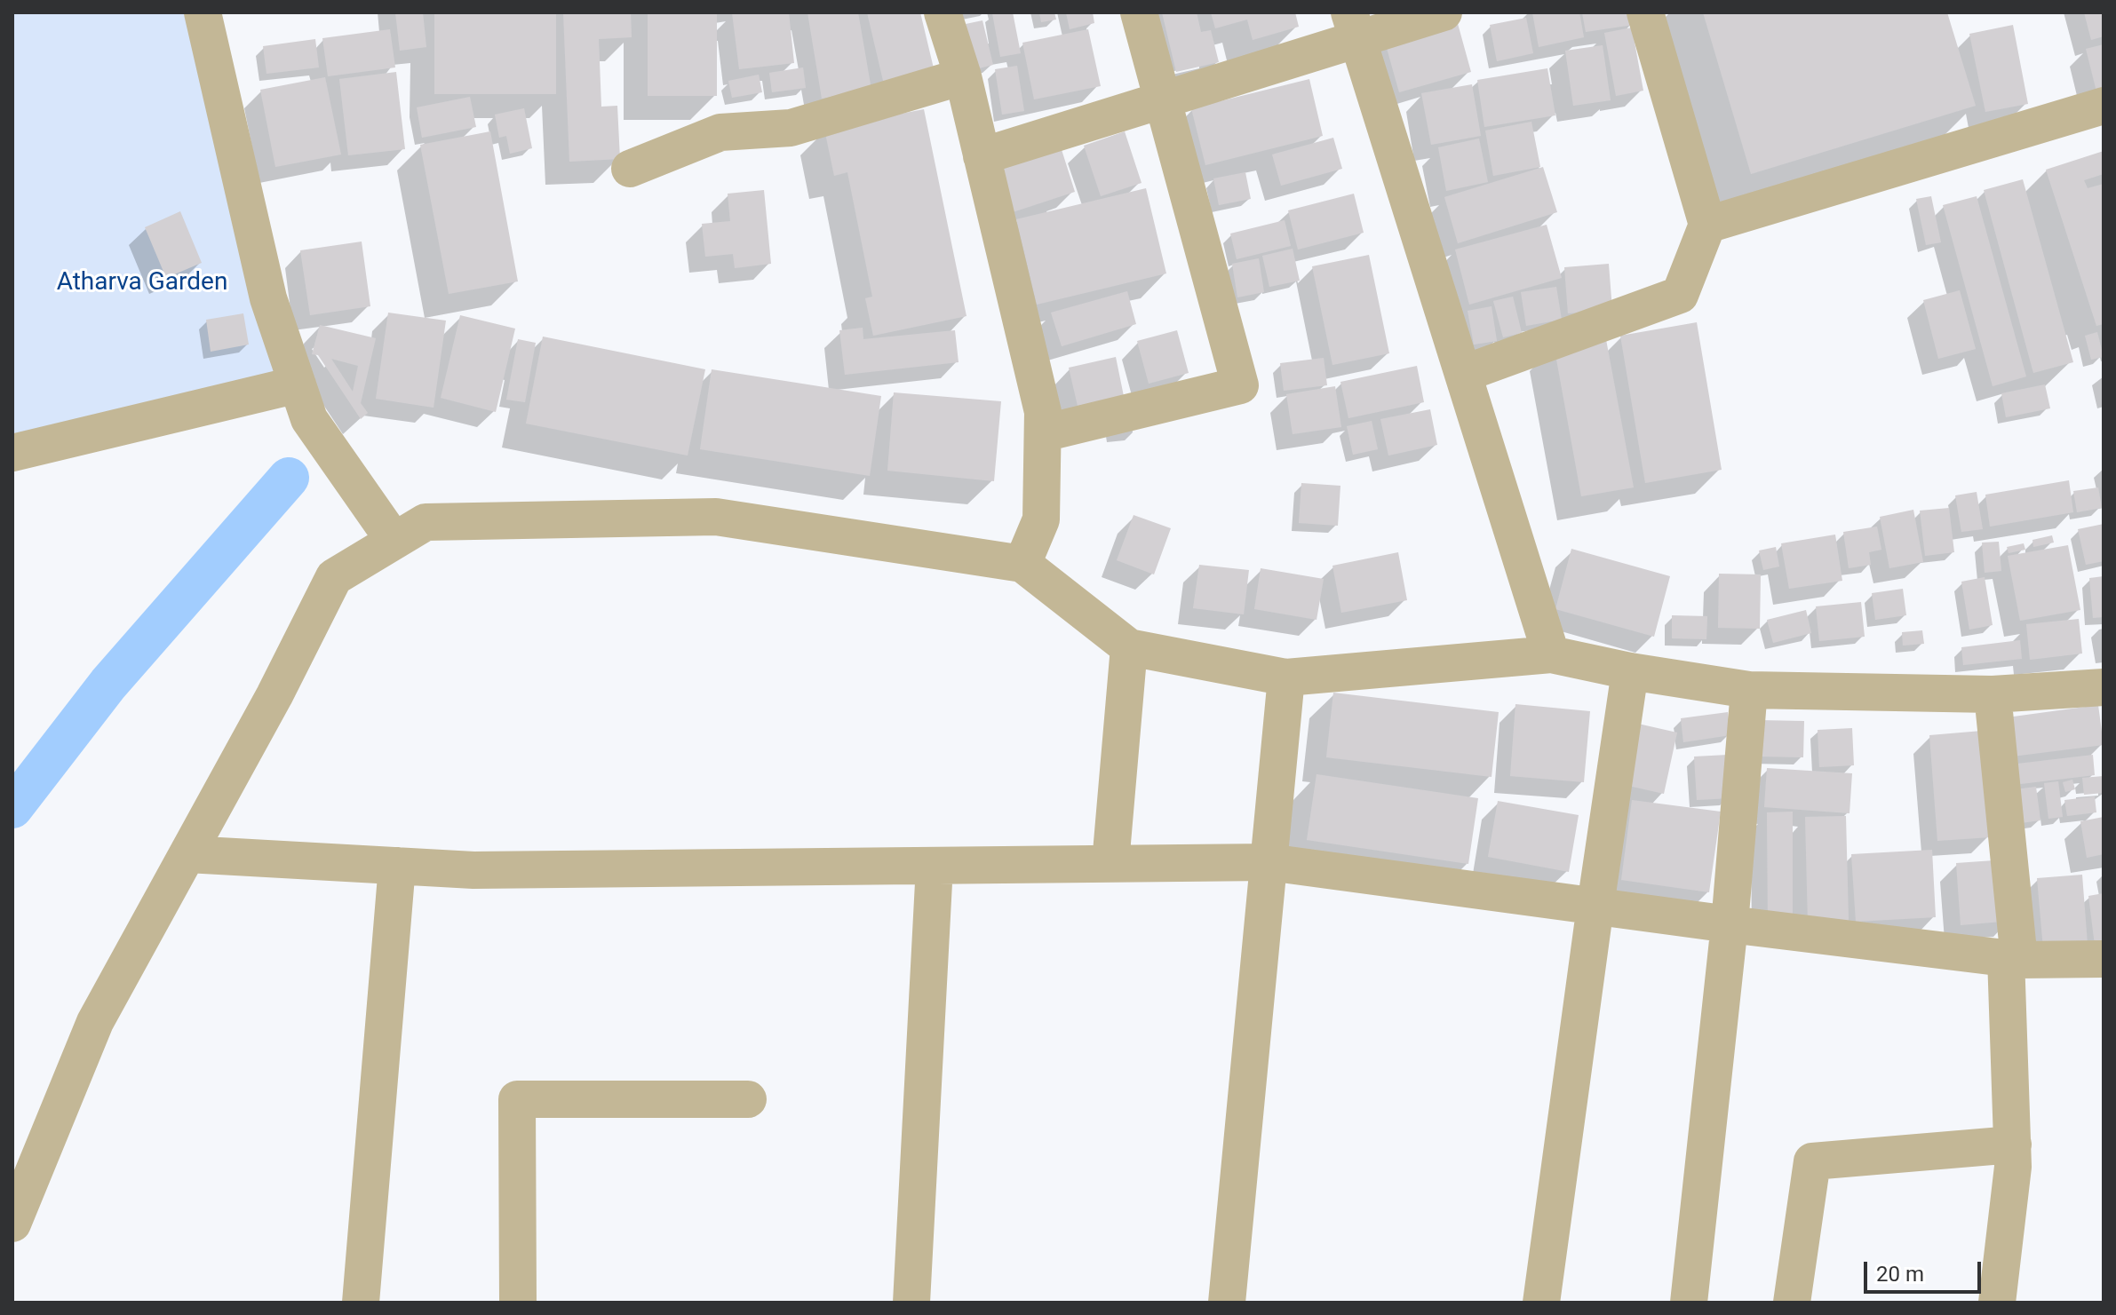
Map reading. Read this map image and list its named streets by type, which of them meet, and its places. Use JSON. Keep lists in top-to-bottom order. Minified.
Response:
{"parks":["Atharva Garden"],"scale_bar":"20 m"}
